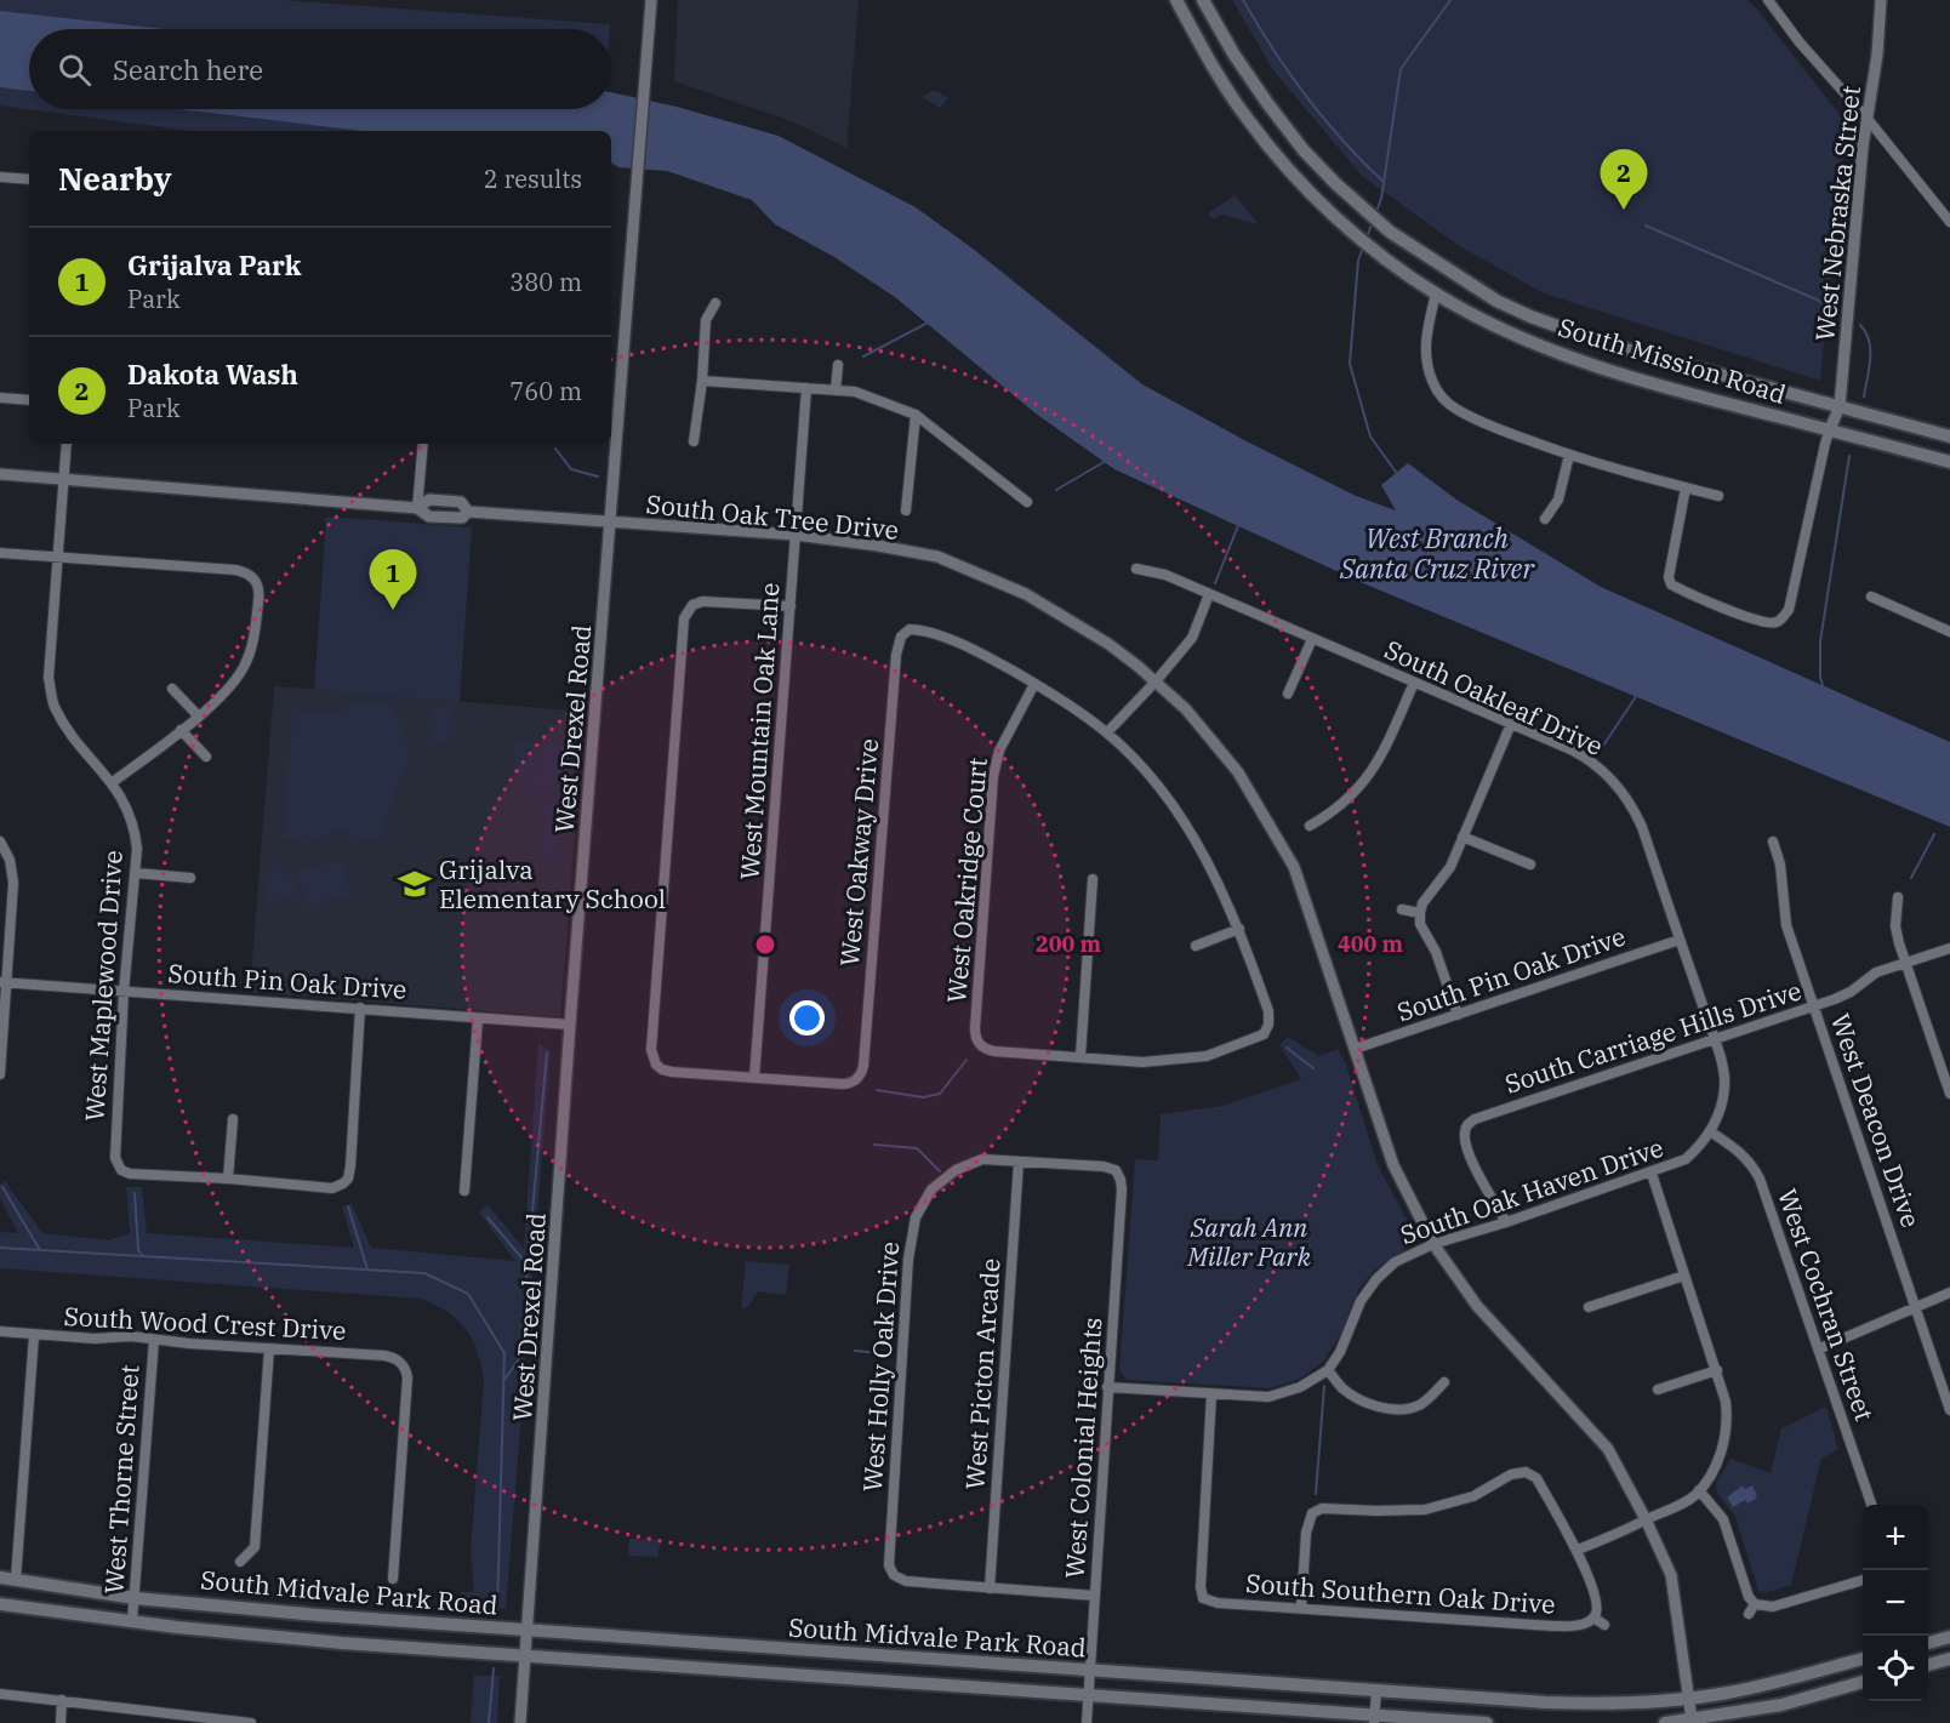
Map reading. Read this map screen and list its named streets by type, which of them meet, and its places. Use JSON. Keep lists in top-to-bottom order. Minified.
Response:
{"streets":{"main road":["South Mission Road","South Midvale Park Road"],"street":["West Nebraska Street","South Oak Tree Drive","South Oakleaf Drive","West Drexel Road","West Mountain Oak Lane","West Oakway Drive","West Oakridge Court","South Pin Oak Drive","West Maplewood Drive","South Carriage Hills Drive","West Deacon Drive","South Oak Haven Drive","West Cochran Street","South Wood Crest Drive","West Holly Oak Drive","West Picton Arcade","West Colonial Heights","West Thorne Street","South Southern Oak Drive"]},"crossings":[["West Nebraska Street","South Mission Road"],["South Oak Tree Drive","West Drexel Road"],["South Oak Tree Drive","West Mountain Oak Lane"],["South Oak Tree Drive","South Pin Oak Drive"],["South Oak Tree Drive","West Maplewood Drive"],["South Oak Tree Drive","South Oak Haven Drive"],["South Oak Tree Drive","South Midvale Park Road"],["South Oakleaf Drive","South Pin Oak Drive"],["South Oakleaf Drive","South Carriage Hills Drive"],["South Oakleaf Drive","South Oak Haven Drive"],["West Drexel Road","South Pin Oak Drive"],["West Drexel Road","South Midvale Park Road"],["West Mountain Oak Lane","West Oakway Drive"],["West Oakway Drive","West Oakridge Court"],["South Pin Oak Drive","West Maplewood Drive"],["South Carriage Hills Drive","West Deacon Drive"],["South Carriage Hills Drive","South Oak Haven Drive"],["South Oak Haven Drive","West Cochran Street"],["South Wood Crest Drive","West Thorne Street"],["West Holly Oak Drive","West Picton Arcade"],["West Holly Oak Drive","West Colonial Heights"],["West Colonial Heights","South Midvale Park Road"],["West Thorne Street","South Midvale Park Road"]],"water":["West Branch Santa Cruz River"],"parks":["Sarah Ann Miller Park"],"places":{"school or university":["Grijalva Elementary School"]},"page":{"search":"Search here","heading":["Nearby","2 results"],"pins":["2","1"],"list":[{"mark":"1","name":"Grijalva Park","note":"Park","value":"380 m"},{"mark":"2","name":"Dakota Wash","note":"Park","value":"760 m"}],"map_buttons":["+","−"]},"rings":["200 m","400 m"]}
